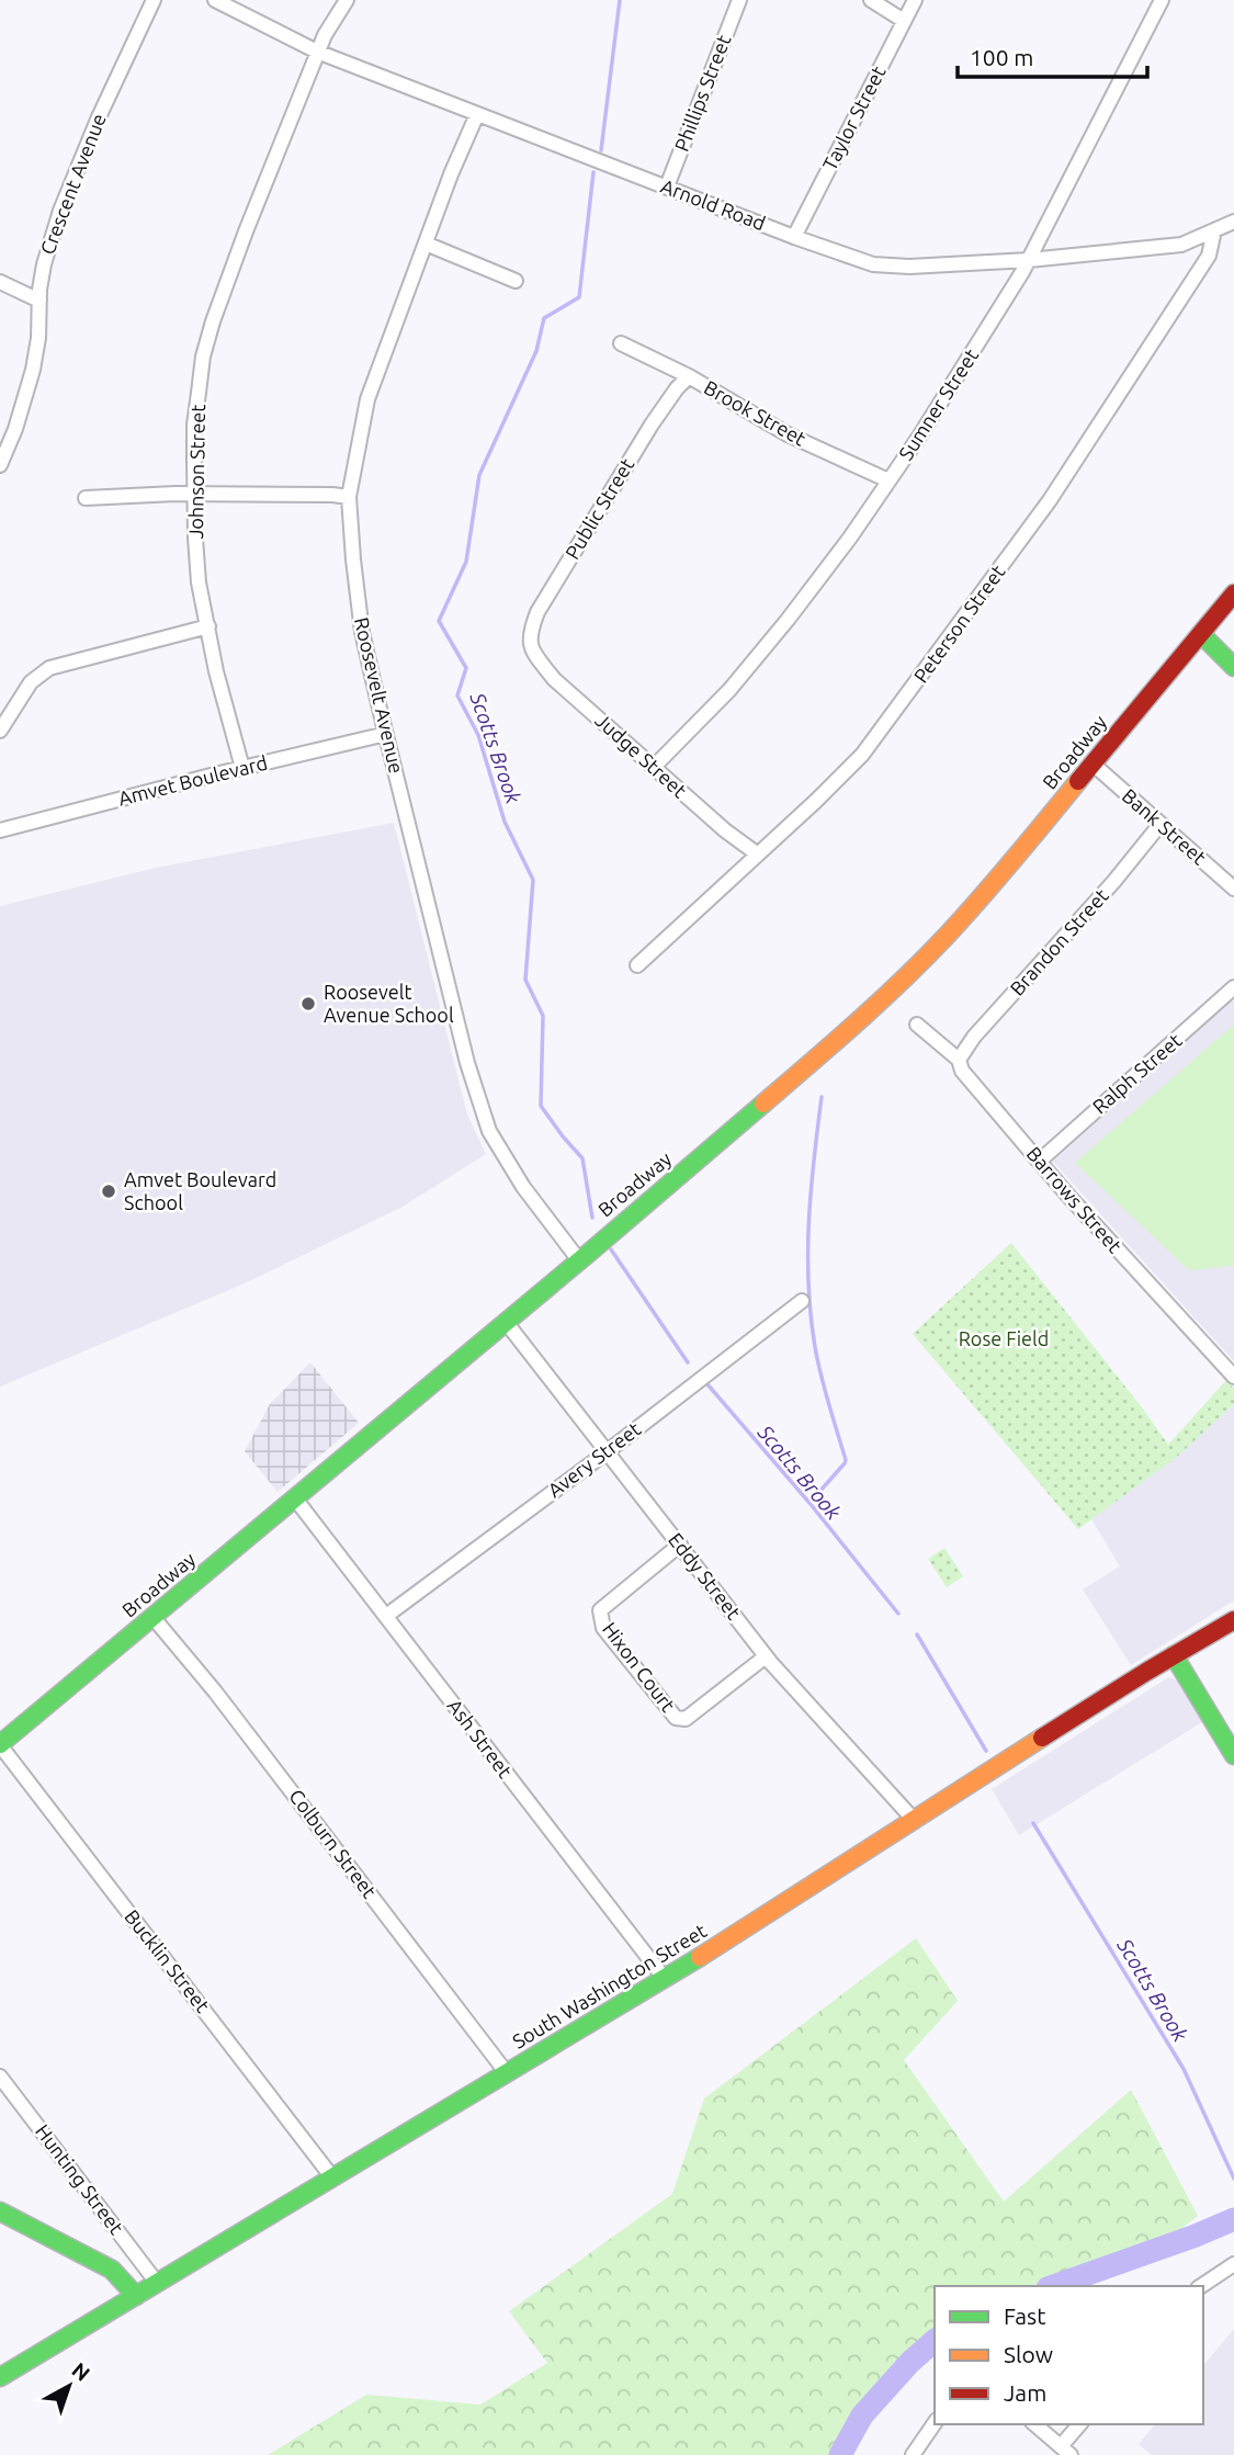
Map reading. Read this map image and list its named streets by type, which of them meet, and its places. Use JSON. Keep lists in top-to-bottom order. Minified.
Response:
{"streets":{"street":["Phillips Street","Taylor Street","Crescent Avenue","Arnold Road","Sumner Street","Brook Street","Johnson Street","Public Street","Peterson Street","Roosevelt Avenue","Broadway","Judge Street","Amvet Boulevard","Bank Street","Brandon Street","Ralph Street","Barrows Street","Avery Street","Eddy Street","Hixon Court","Ash Street","Colburn Street","Bucklin Street","South Washington Street","Hunting Street"]},"crossings":[["Phillips Street","Arnold Road"],["Taylor Street","Arnold Road"],["Arnold Road","Sumner Street"],["Arnold Road","Johnson Street"],["Arnold Road","Peterson Street"],["Arnold Road","Roosevelt Avenue"],["Sumner Street","Brook Street"],["Sumner Street","Judge Street"],["Brook Street","Public Street"],["Johnson Street","Amvet Boulevard"],["Public Street","Judge Street"],["Peterson Street","Judge Street"],["Roosevelt Avenue","Broadway"],["Roosevelt Avenue","Amvet Boulevard"],["Broadway","Bank Street"],["Broadway","Eddy Street"],["Broadway","Ash Street"],["Broadway","Colburn Street"],["Broadway","Bucklin Street"],["Bank Street","Brandon Street"],["Brandon Street","Barrows Street"],["Ralph Street","Barrows Street"],["Avery Street","Eddy Street"],["Avery Street","Ash Street"],["Eddy Street","Hixon Court"],["Eddy Street","South Washington Street"],["Ash Street","South Washington Street"],["Colburn Street","South Washington Street"],["Bucklin Street","South Washington Street"],["South Washington Street","Hunting Street"]],"water":["Scotts Brook"],"parks":["Rose Field"],"places":["Roosevelt Avenue School","Amvet Boulevard School"],"legend":["Fast","Slow","Jam"],"scale_bar":"100 m","north":"top right"}
